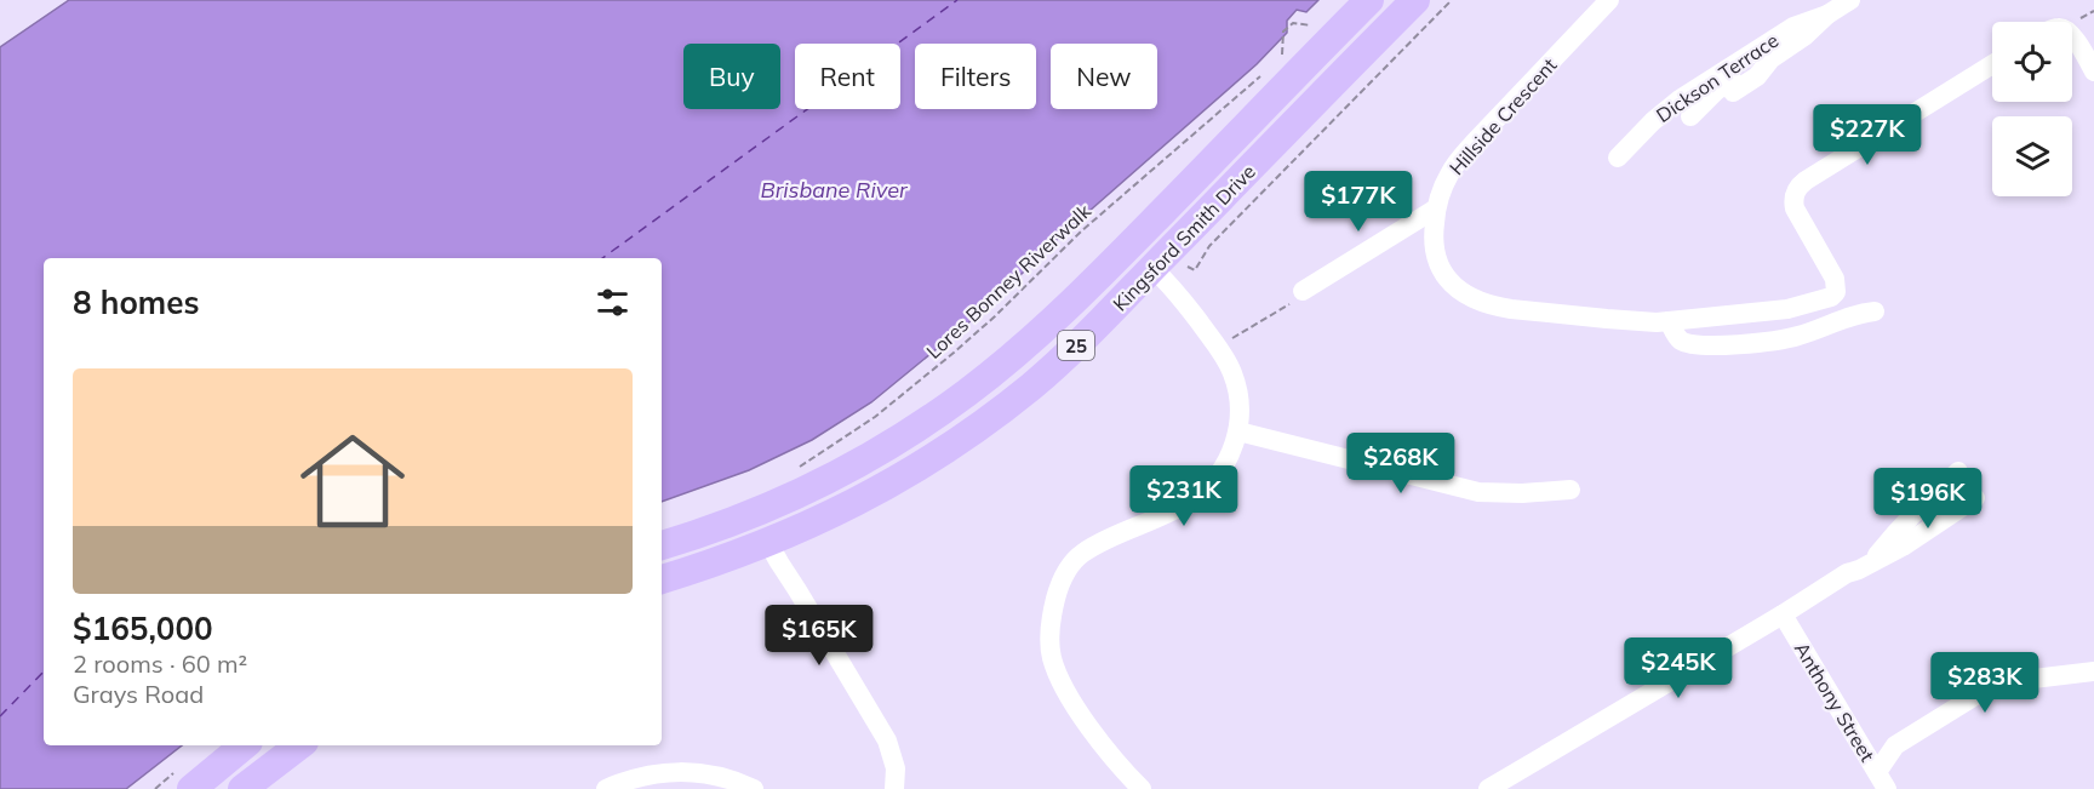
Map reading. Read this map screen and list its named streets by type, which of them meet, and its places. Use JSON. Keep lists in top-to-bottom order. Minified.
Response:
{"streets":{"highway":["Kingsford Smith Drive","25"],"street":["Dickson Terrace","Hillside Crescent","Anthony Street"],"path":["Lores Bonney Riverwalk"]},"water":["Brisbane River"],"page":{"chip":["Buy","Rent","Filters","New"],"price":["$227K","$177K","$268K","$231K","$196K","$165K","$245K","$283K"],"heading":"8 homes","list":[{"name":"$165,000","note":"2 rooms · 60 m² · Grays Road"}]}}
